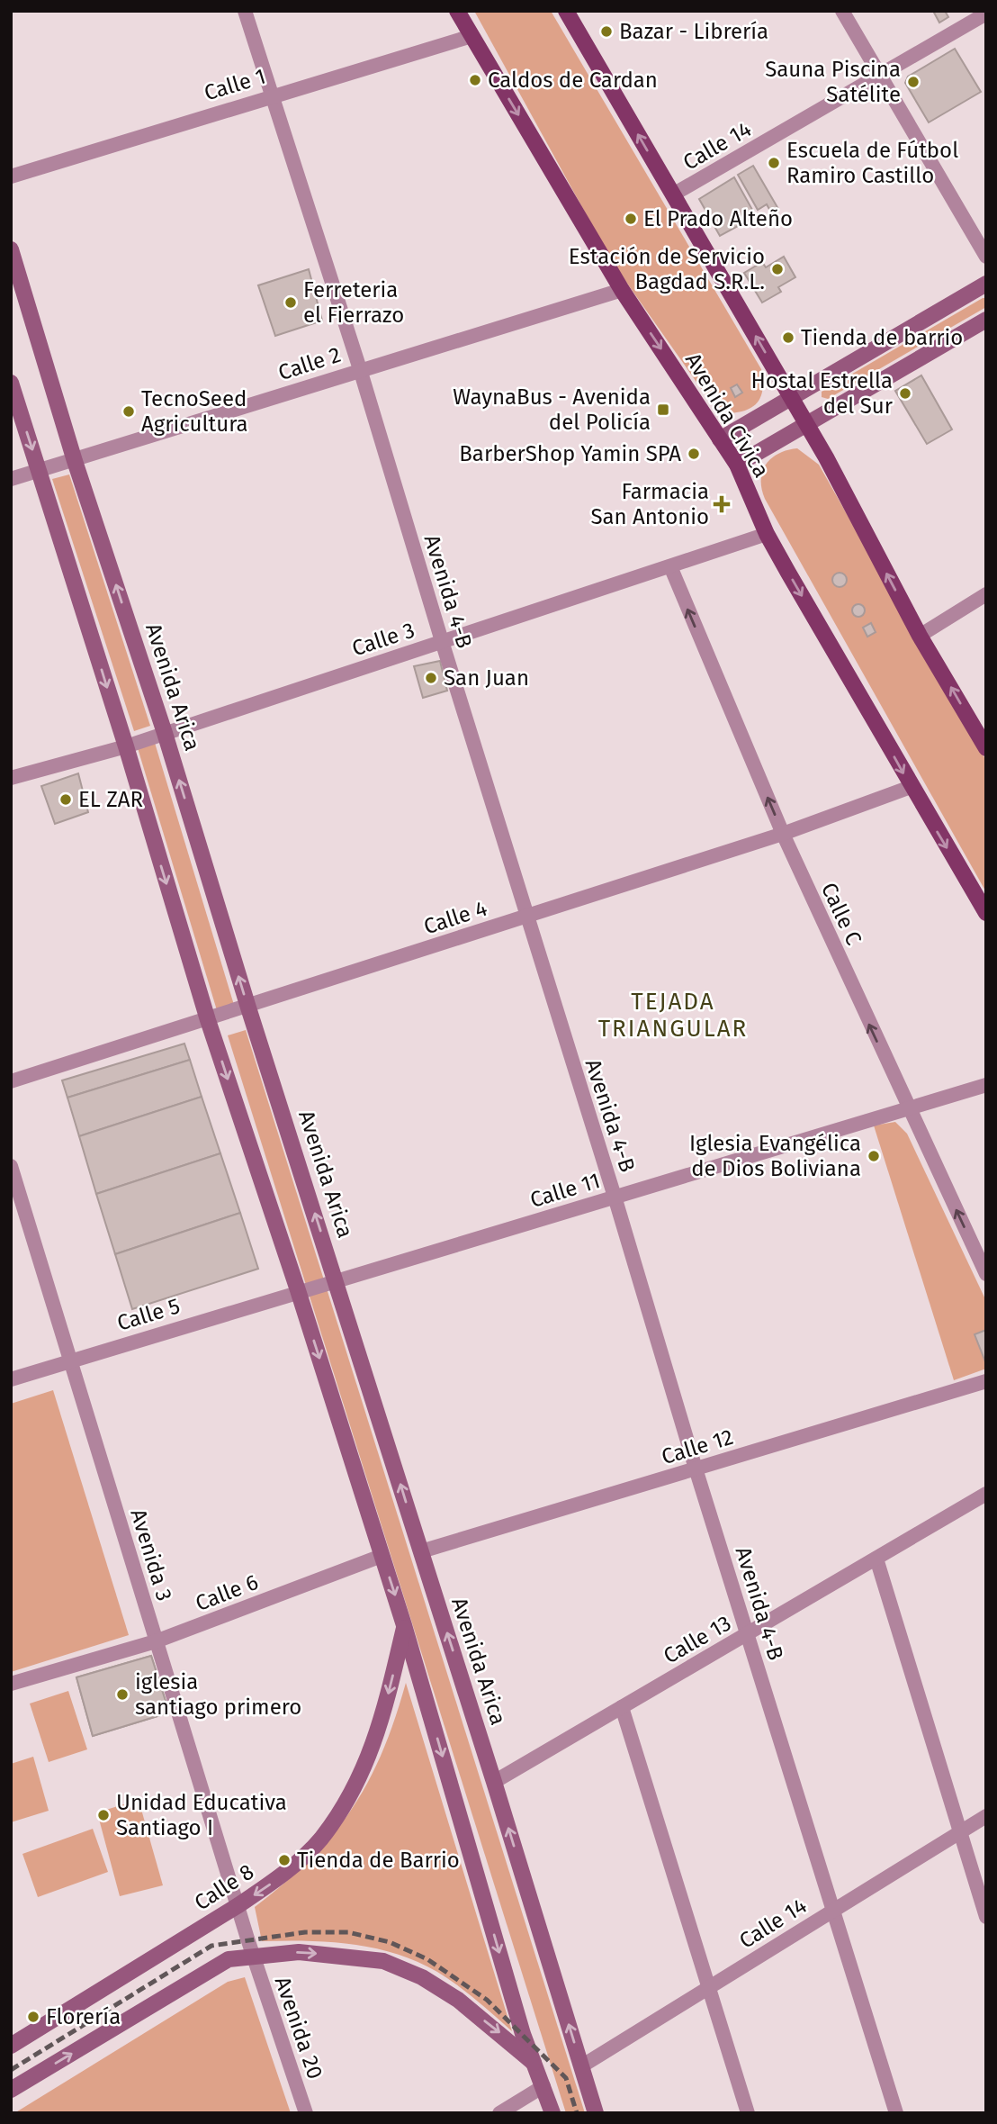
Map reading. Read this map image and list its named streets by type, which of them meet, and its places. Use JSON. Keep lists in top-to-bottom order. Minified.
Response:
{"streets":{"main road":["Avenida Cívica"],"street":["Calle 1","Calle 14","Calle 2","Avenida 4-B","Calle 3","Avenida Arica","Calle C","Calle 4","Calle 11","Calle 5","Calle 12","Avenida 3","Calle 6","Calle 13","Calle 8","Avenida 20"]},"crossings":[["Calle 1","Avenida Cívica"],["Calle 1","Avenida 4-B"],["Calle 14","Avenida 4-B"],["Calle 14","Avenida Arica"],["Calle 2","Avenida Cívica"],["Calle 2","Avenida 4-B"],["Calle 2","Avenida Arica"],["Avenida Cívica","Calle 3"],["Avenida Cívica","Calle 4"],["Avenida 4-B","Calle 3"],["Avenida 4-B","Calle 4"],["Avenida 4-B","Calle 11"],["Avenida 4-B","Calle 12"],["Avenida 4-B","Calle 13"],["Calle 3","Avenida Arica"],["Calle 3","Calle C"],["Avenida Arica","Calle 4"],["Avenida Arica","Calle 11"],["Avenida Arica","Calle 12"],["Avenida Arica","Calle 13"],["Calle C","Calle 4"],["Calle C","Calle 11"],["Calle 11","Calle 5"],["Calle 5","Avenida 3"],["Avenida 3","Calle 6"],["Avenida 3","Calle 8"],["Avenida 3","Avenida 20"]],"one_way":["Calle C","Calle 8"],"districts":["TEJADA TRIANGULAR"],"places":{"other":["Bazar - Librería","Caldos de Cardan","Sauna Piscina Satélite","Escuela de Fútbol Ramiro Castillo","El Prado Alteño","Estación de Servicio Bagdad S.R.L.","Ferreteria el Fierrazo","Tienda de barrio","Hostal Estrella del Sur","TecnoSeed Agricultura","BarberShop Yamin SPA","San Juan","EL ZAR","Iglesia Evangélica de Dios Boliviana","iglesia santiago primero","Unidad Educativa Santiago I","Tienda de Barrio","Florería"],"transit":["WaynaBus - Avenida del Policía"],"health":["Farmacia San Antonio"]}}
